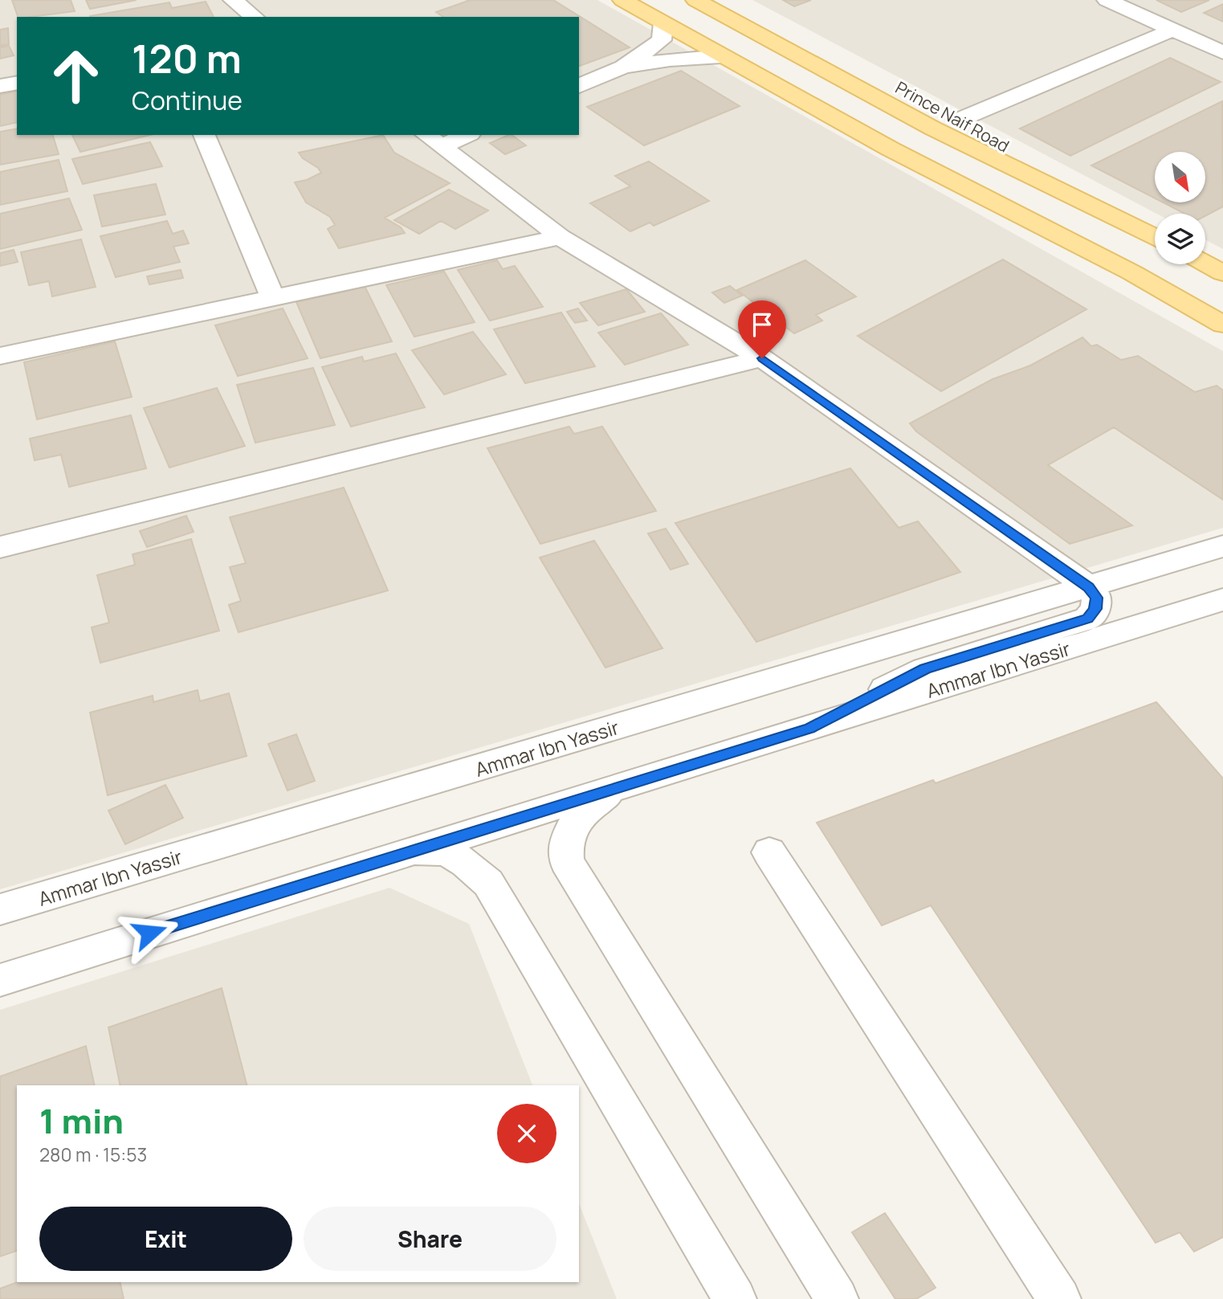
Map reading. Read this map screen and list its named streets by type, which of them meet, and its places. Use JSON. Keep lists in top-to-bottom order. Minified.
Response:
{"streets":{"main road":["Prince Naif Road"],"street":["Ammar Ibn Yassir"]},"north":"bottom right","page":{"turn":["120 m","Continue"],"heading":["1 min","280 m · 15:53"],"buttons":["Exit","Share"]}}
